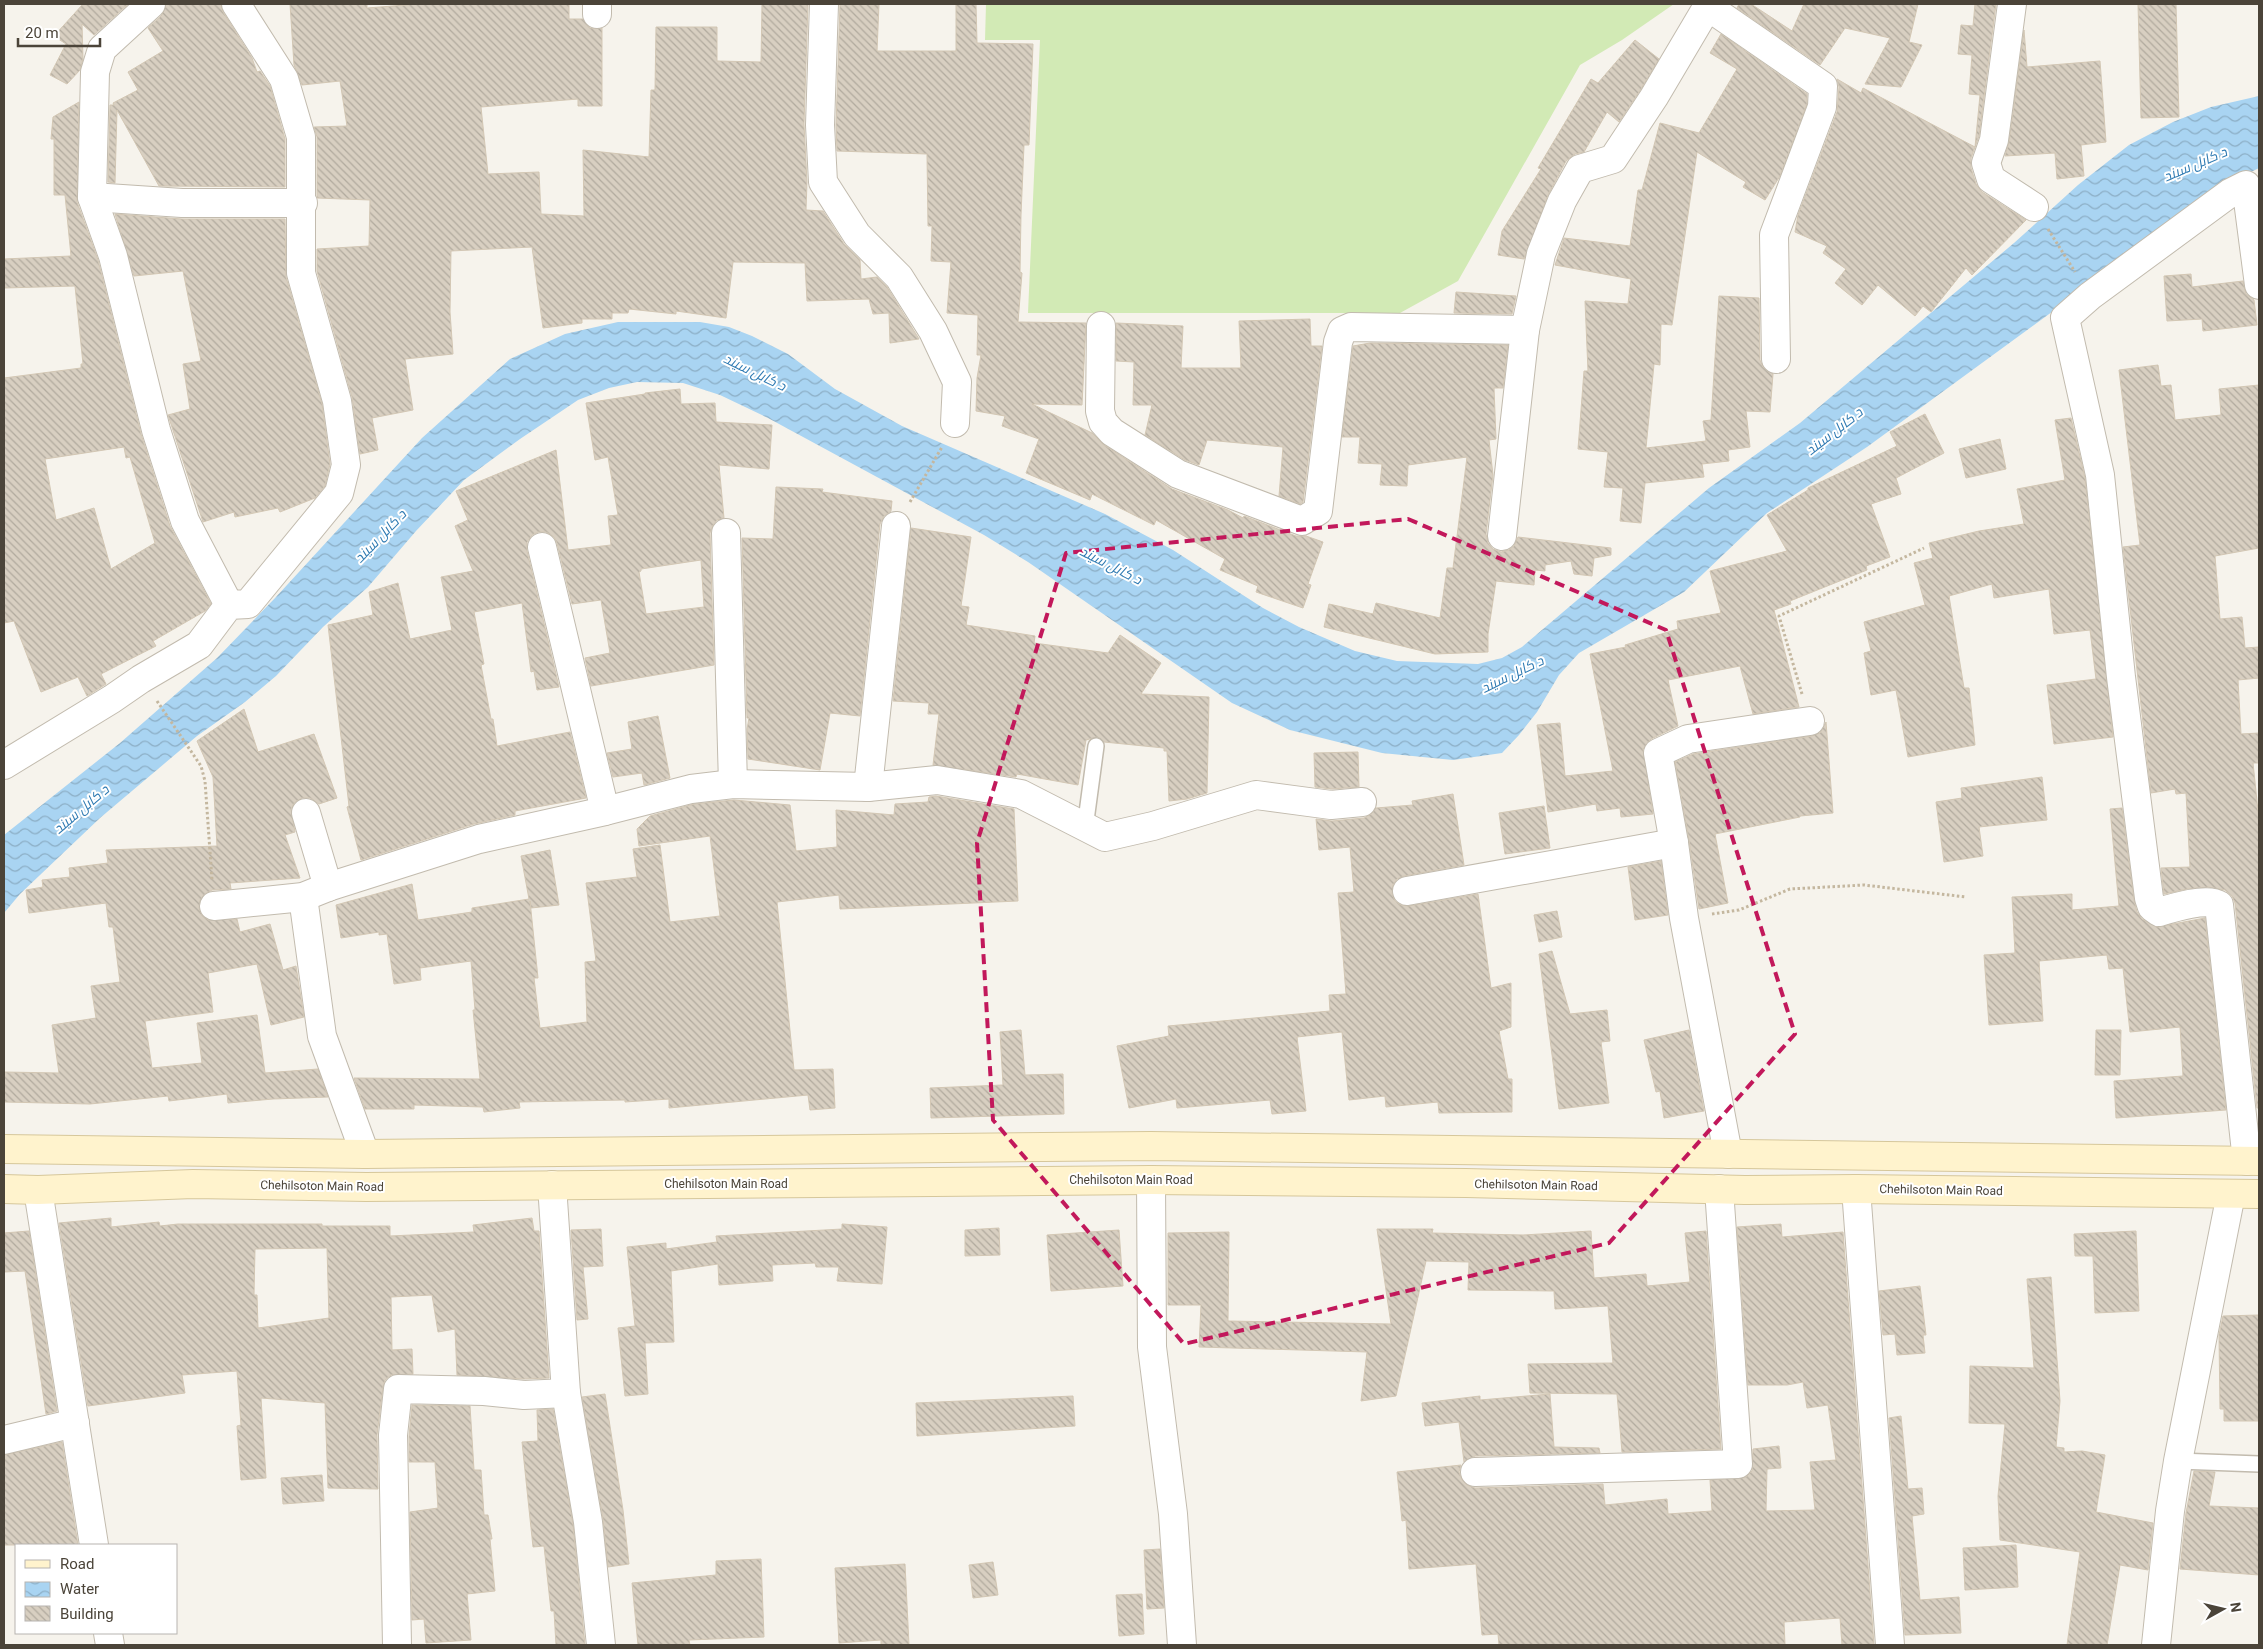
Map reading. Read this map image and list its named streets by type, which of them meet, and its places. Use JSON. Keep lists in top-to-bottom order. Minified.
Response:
{"streets":{"main road":["Chehilsoton Main Road"]},"water":["د کابل سيند"],"legend":["Road","Water","Building"],"scale_bar":"20 m","north":"right"}
